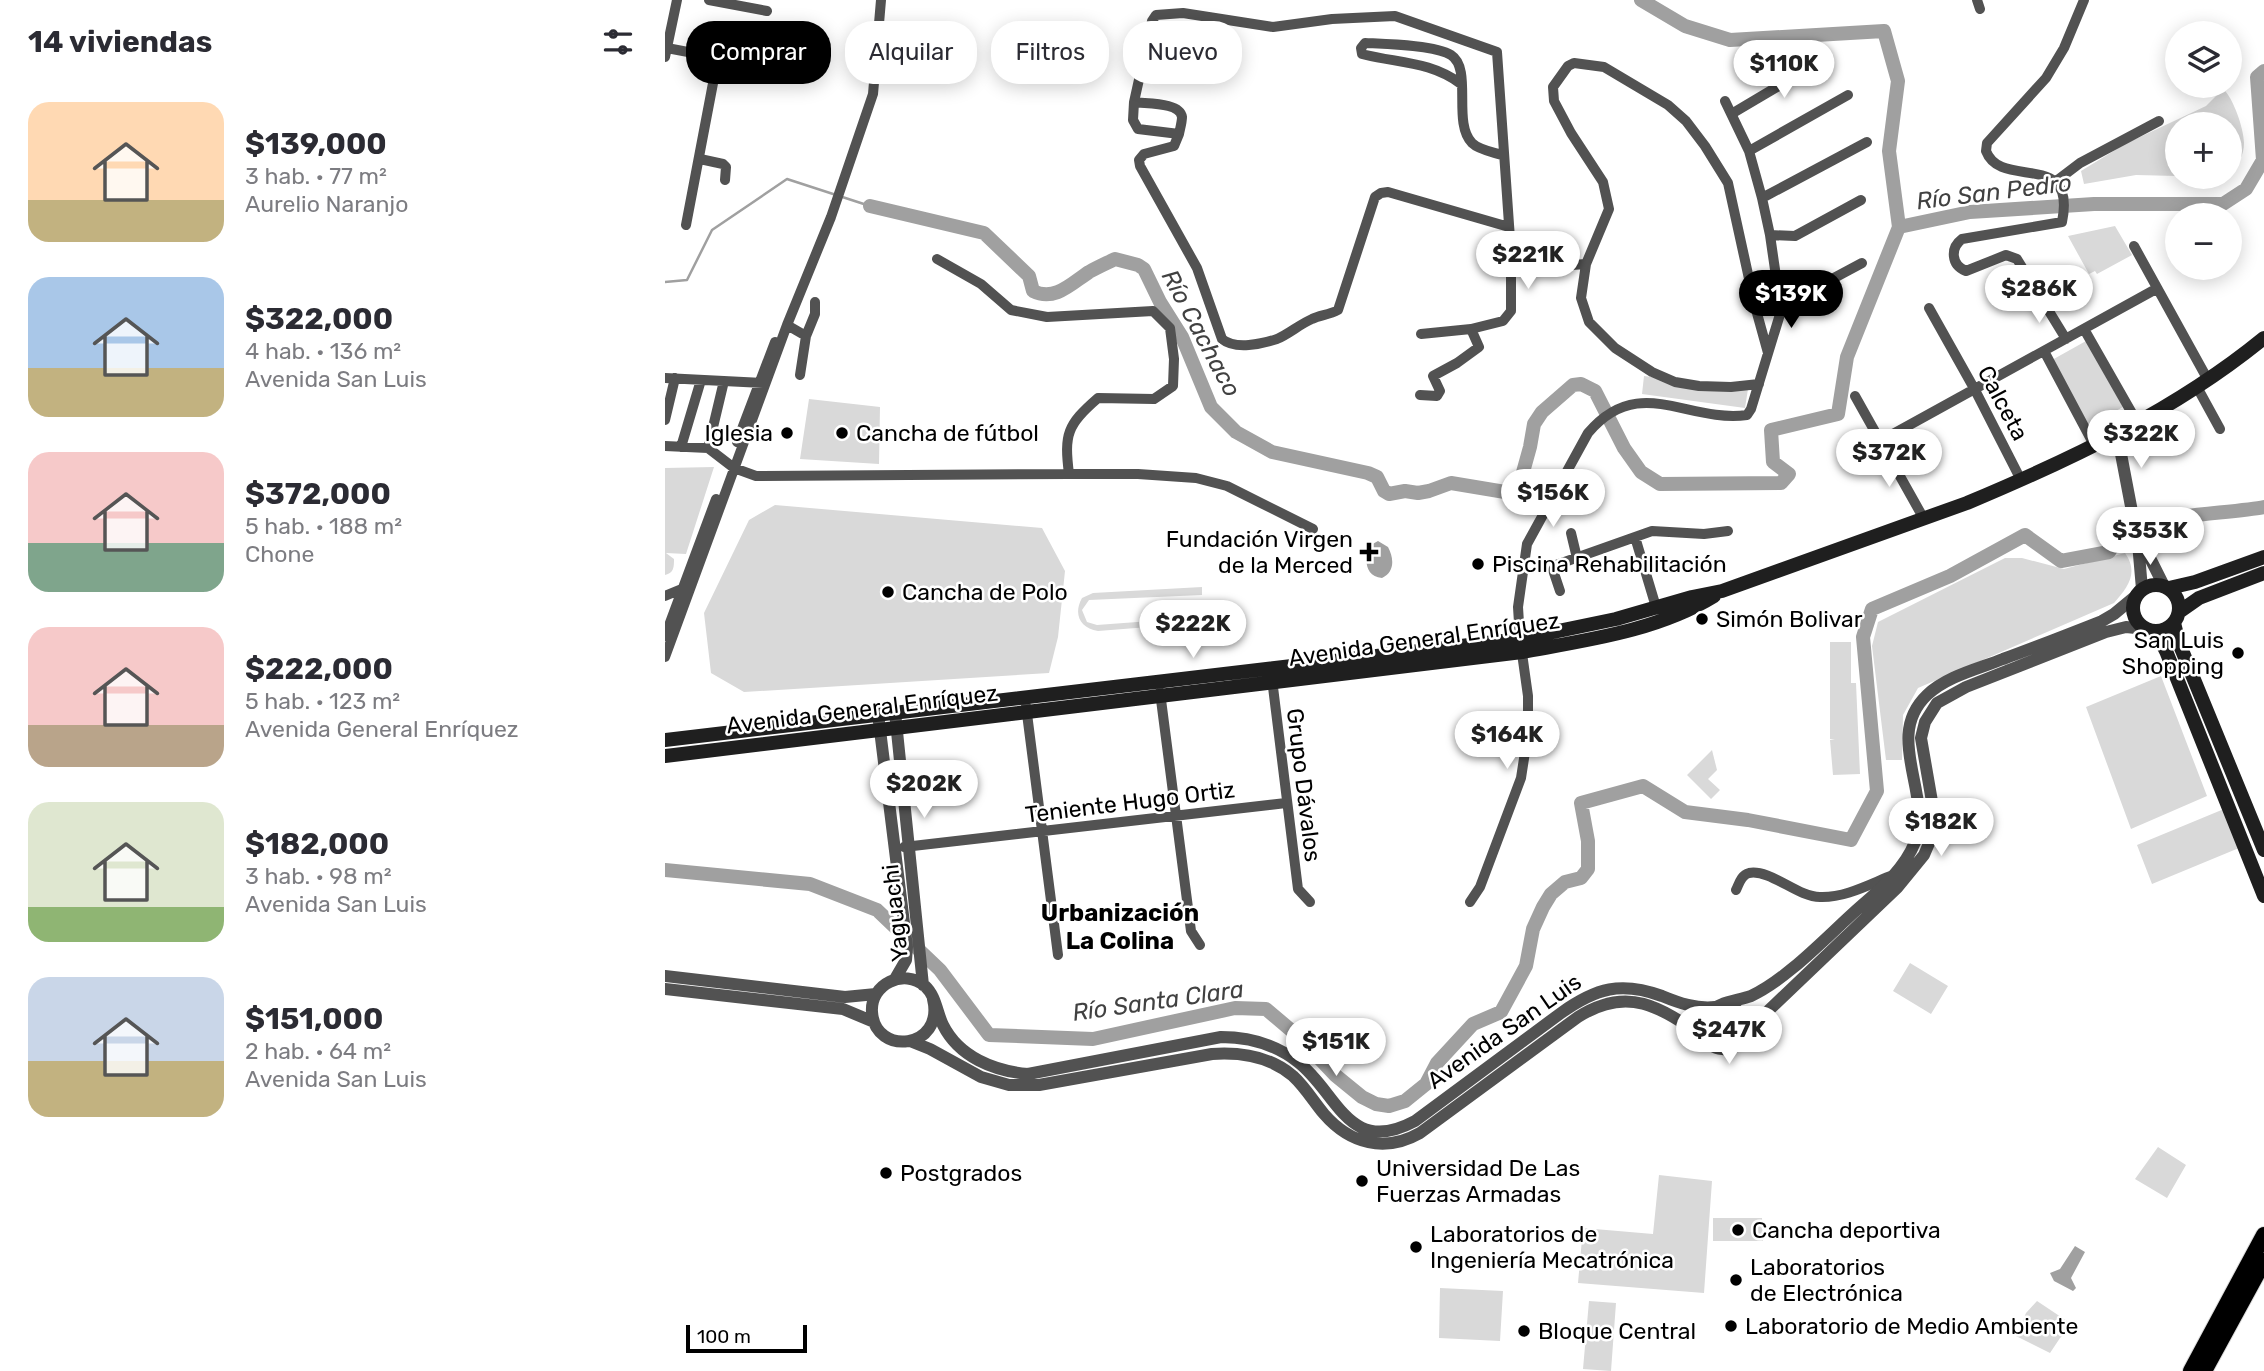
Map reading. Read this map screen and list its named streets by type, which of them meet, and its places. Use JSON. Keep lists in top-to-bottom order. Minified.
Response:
{"streets":{"main road":["Avenida General Enríquez"],"street":["Calceta","Grupo Dávalos","Teniente Hugo Ortiz","Yaguachi","Avenida San Luis"]},"crossings":[["Calceta","Avenida General Enríquez"],["Avenida General Enríquez","Grupo Dávalos"],["Avenida General Enríquez","Yaguachi"],["Grupo Dávalos","Teniente Hugo Ortiz"],["Teniente Hugo Ortiz","Yaguachi"],["Yaguachi","Avenida San Luis"]],"districts":["Urbanización La Colina"],"water":["Río San Pedro","Río Cachaco","Río Santa Clara"],"places":{"other":["Iglesia","Cancha de fútbol","Piscina Rehabilitación","Cancha de Polo","Simón Bolivar","San Luis Shopping","Postgrados","Universidad De Las Fuerzas Armadas","Cancha deportiva","Laboratorios de Ingeniería Mecatrónica","Laboratorios de Electrónica","Laboratorio de Medio Ambiente","Bloque Central"],"health":["Fundación Virgen de la Merced"]},"scale_bar":"100 m","page":{"heading":"14 viviendas","map_buttons":["+","−"],"chip":["Comprar","Alquilar","Filtros","Nuevo"],"price":["$110K","$221K","$286K","$139K","$322K","$372K","$156K","$353K","$222K","$164K","$202K","$182K","$247K","$151K"],"list":[{"name":"$139,000","note":"3 hab. · 77 m² · Aurelio Naranjo"},{"name":"$322,000","note":"4 hab. · 136 m² · Avenida San Luis"},{"name":"$372,000","note":"5 hab. · 188 m² · Chone"},{"name":"$222,000","note":"5 hab. · 123 m² · Avenida General Enríquez"},{"name":"$182,000","note":"3 hab. · 98 m² · Avenida San Luis"},{"name":"$151,000","note":"2 hab. · 64 m² · Avenida San Luis"}],"scale":"100 m"}}
